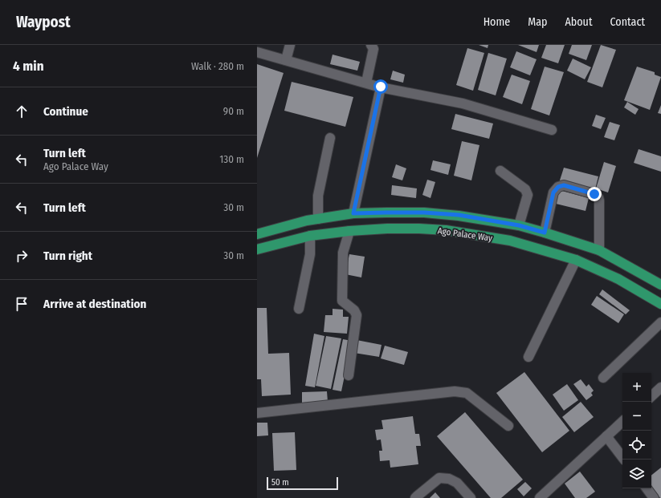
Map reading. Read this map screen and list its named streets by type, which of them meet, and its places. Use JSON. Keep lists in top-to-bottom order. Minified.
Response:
{"streets":{"main road":["Ago Palace Way"]},"scale_bar":"50 m","page":{"header":"Waypost","nav":["Home","Map","About","Contact"],"heading":["4 min","Walk · 280 m"],"list":[["Continue","90 m"],["Turn left","Ago Palace Way","130 m"],["Turn left","30 m"],["Turn right","30 m"],"Arrive at destination"],"map_buttons":["+","−"],"scale":"50 m"}}
